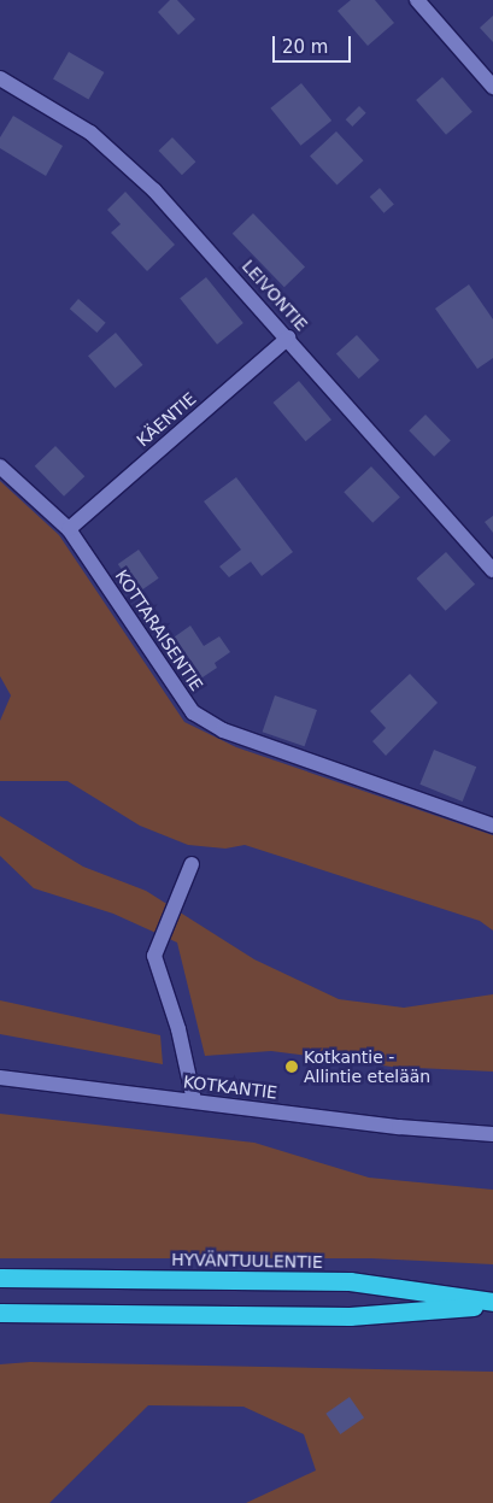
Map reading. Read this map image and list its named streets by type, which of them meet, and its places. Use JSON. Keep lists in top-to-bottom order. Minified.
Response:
{"streets":{"highway":["HYVÄNTUULENTIE"],"street":["LEIVONTIE","KÄENTIE","KOTTARAISENTIE","KOTKANTIE"]},"crossings":[["LEIVONTIE","KÄENTIE"],["KÄENTIE","KOTTARAISENTIE"]],"places":["Kotkantie - Allintie etelään"],"scale_bar":"20 m"}
